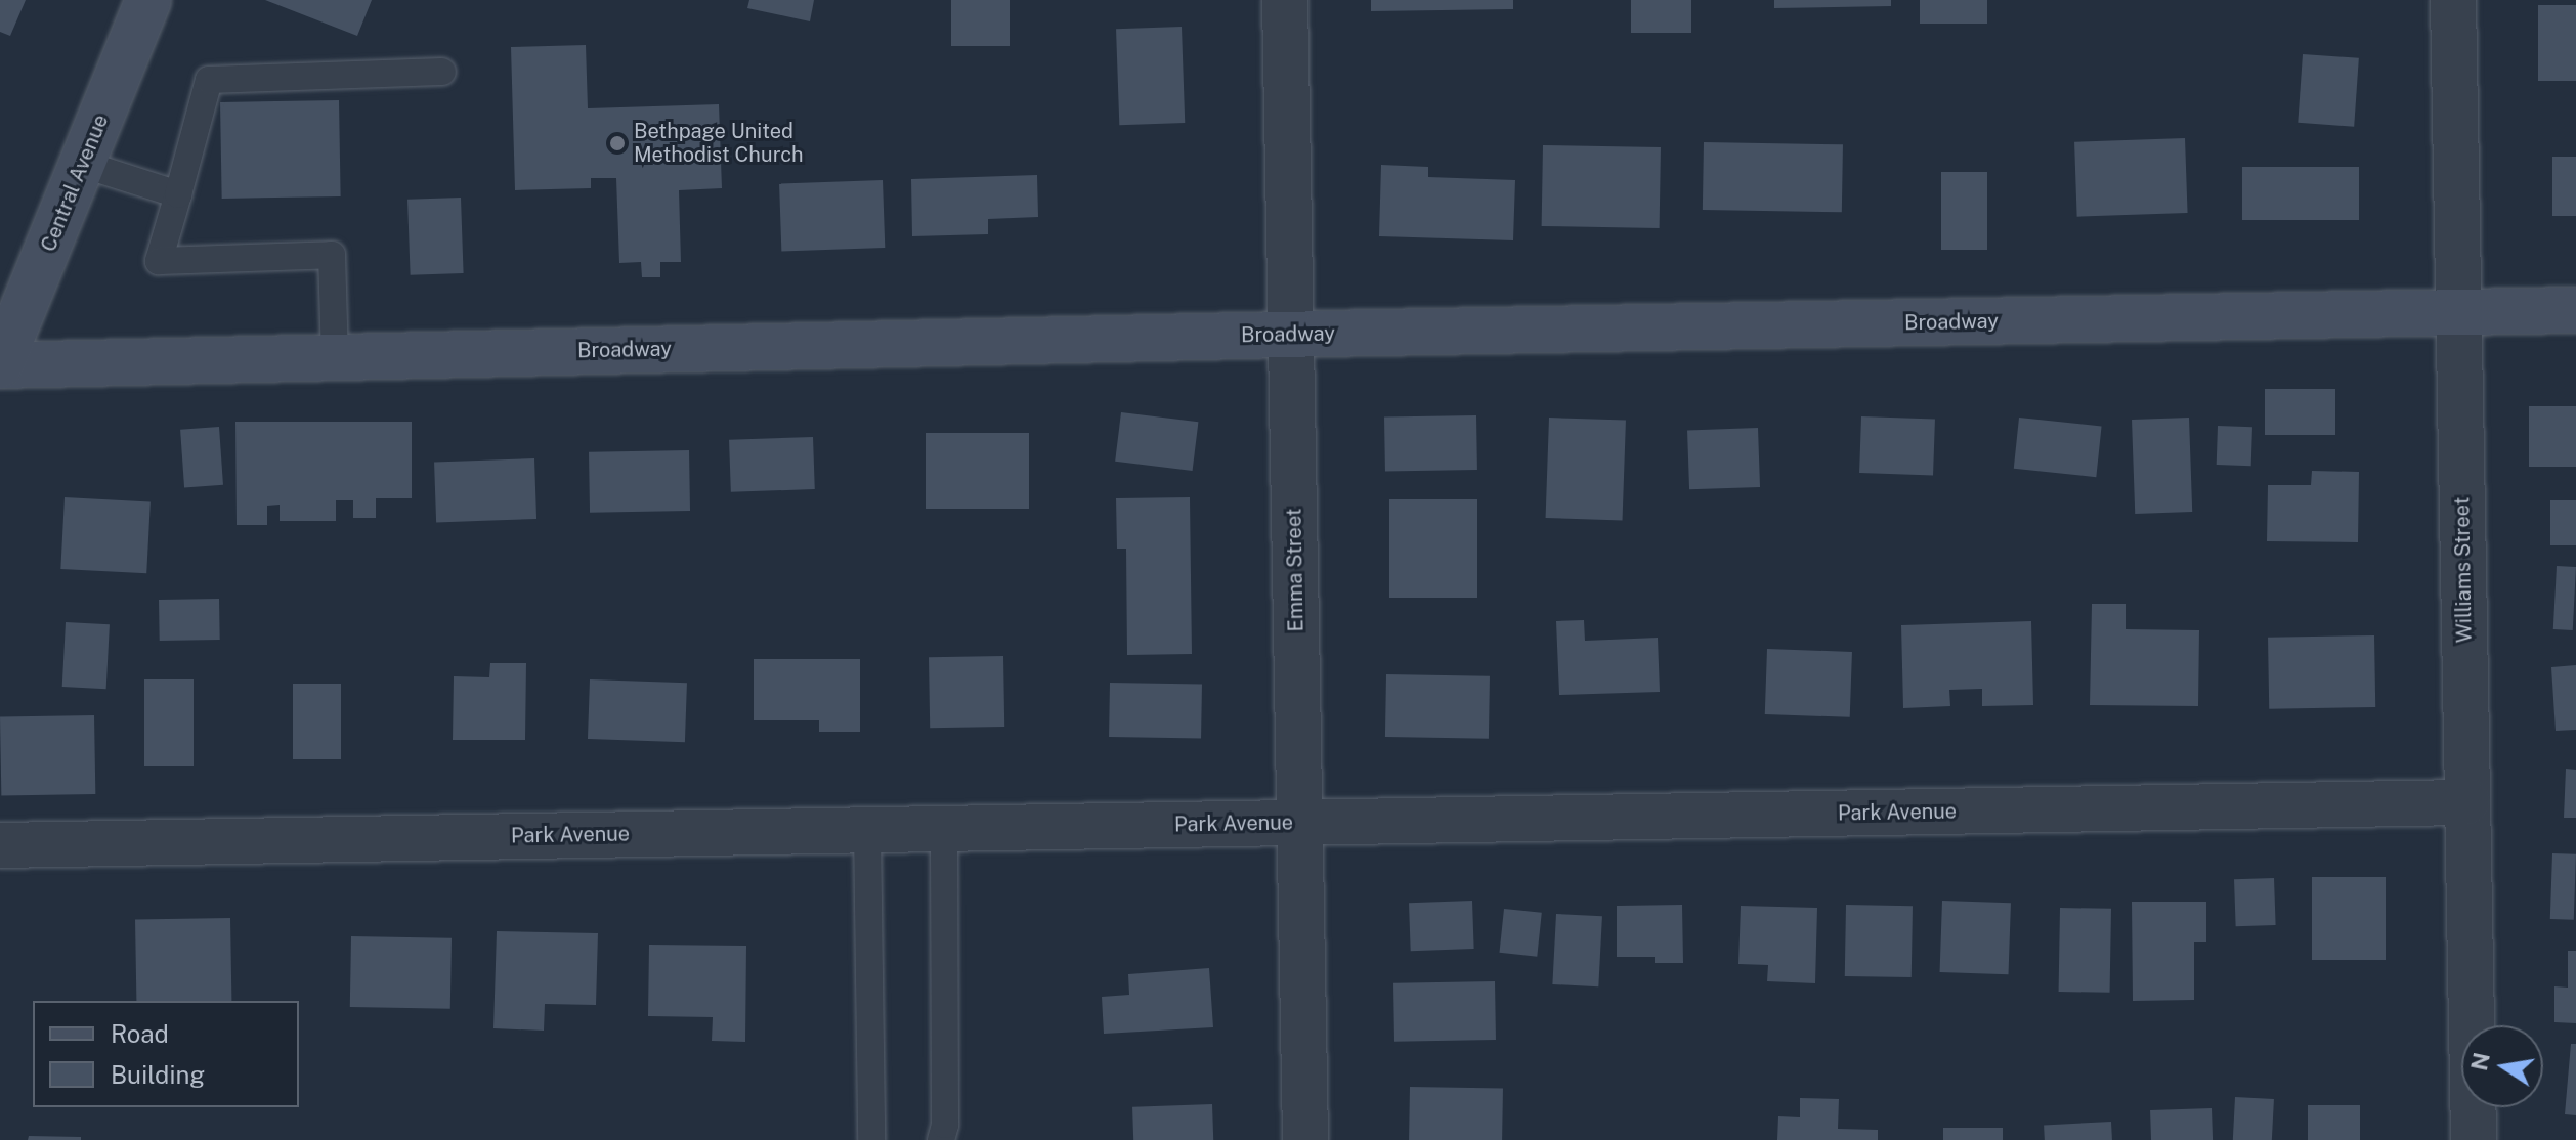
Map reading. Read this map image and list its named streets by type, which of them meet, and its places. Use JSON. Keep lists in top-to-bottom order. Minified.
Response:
{"streets":{"main road":["Central Avenue","Broadway"],"street":["Emma Street","Williams Street","Park Avenue"]},"crossings":[["Central Avenue","Broadway"],["Broadway","Emma Street"],["Broadway","Williams Street"],["Emma Street","Park Avenue"],["Williams Street","Park Avenue"]],"places":["Bethpage United Methodist Church"],"legend":["Road","Building"],"north":"left"}
